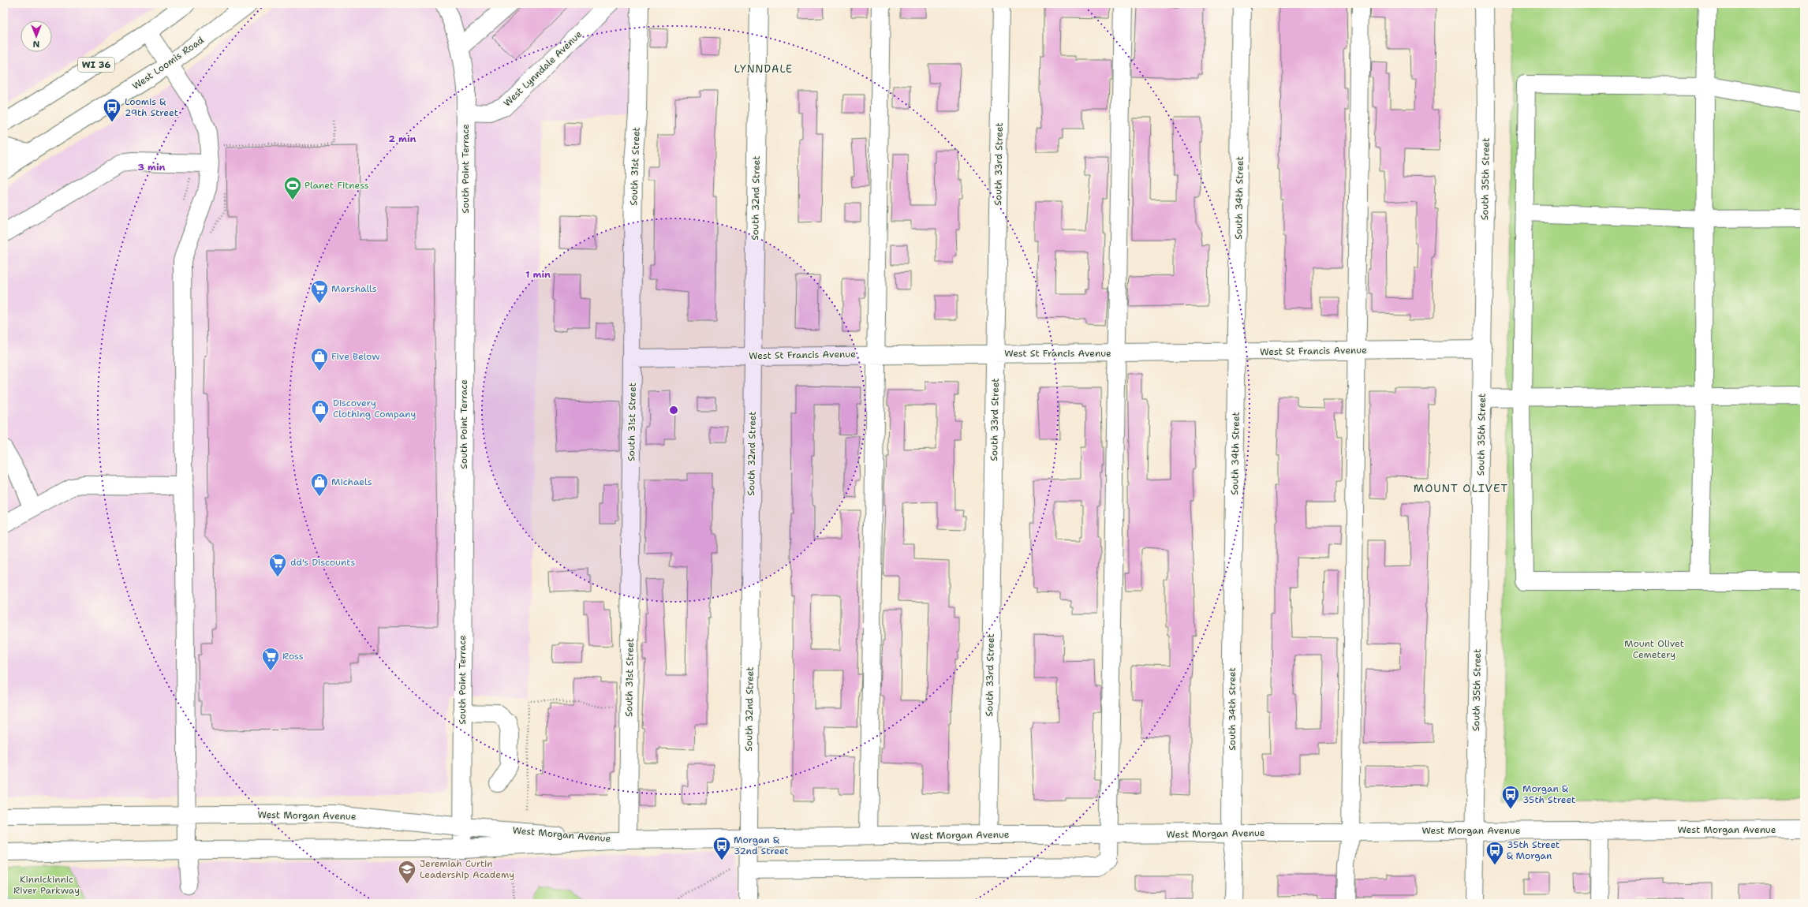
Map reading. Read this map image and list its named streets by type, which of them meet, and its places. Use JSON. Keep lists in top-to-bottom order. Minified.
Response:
{"streets":{"street":["West Loomis Road","WI 36","West Lynndale Avenue","South 33rd Street","South 31st Street","South Point Terrace","South 35th Street","South 32nd Street","South 34th Street","West St Francis Avenue","West Morgan Avenue"]},"crossings":[["West Lynndale Avenue","South Point Terrace"],["South 33rd Street","West St Francis Avenue"],["South 33rd Street","West Morgan Avenue"],["South 31st Street","West St Francis Avenue"],["South 31st Street","West Morgan Avenue"],["South Point Terrace","West Morgan Avenue"],["South 35th Street","West St Francis Avenue"],["South 35th Street","West Morgan Avenue"],["South 32nd Street","West St Francis Avenue"],["South 32nd Street","West Morgan Avenue"],["South 34th Street","West St Francis Avenue"],["South 34th Street","West Morgan Avenue"]],"districts":["LYNNDALE","MOUNT OLIVET"],"parks":["Mount Olivet Cemetery","Kinnickinnic River Parkway"],"places":{"bus stop":["Loomis & 29th Street","Morgan & 35th Street","Morgan & 32nd Street","35th Street & Morgan"],"sports":["Planet Fitness"],"supermarket":["Marshalls","dd's Discounts","Ross"],"shop":["Five Below","Discovery Clothing Company","Michaels"],"school or university":["Jeremiah Curtin Leadership Academy"]},"north":"bottom","rings":["2 min","3 min","1 min"]}
